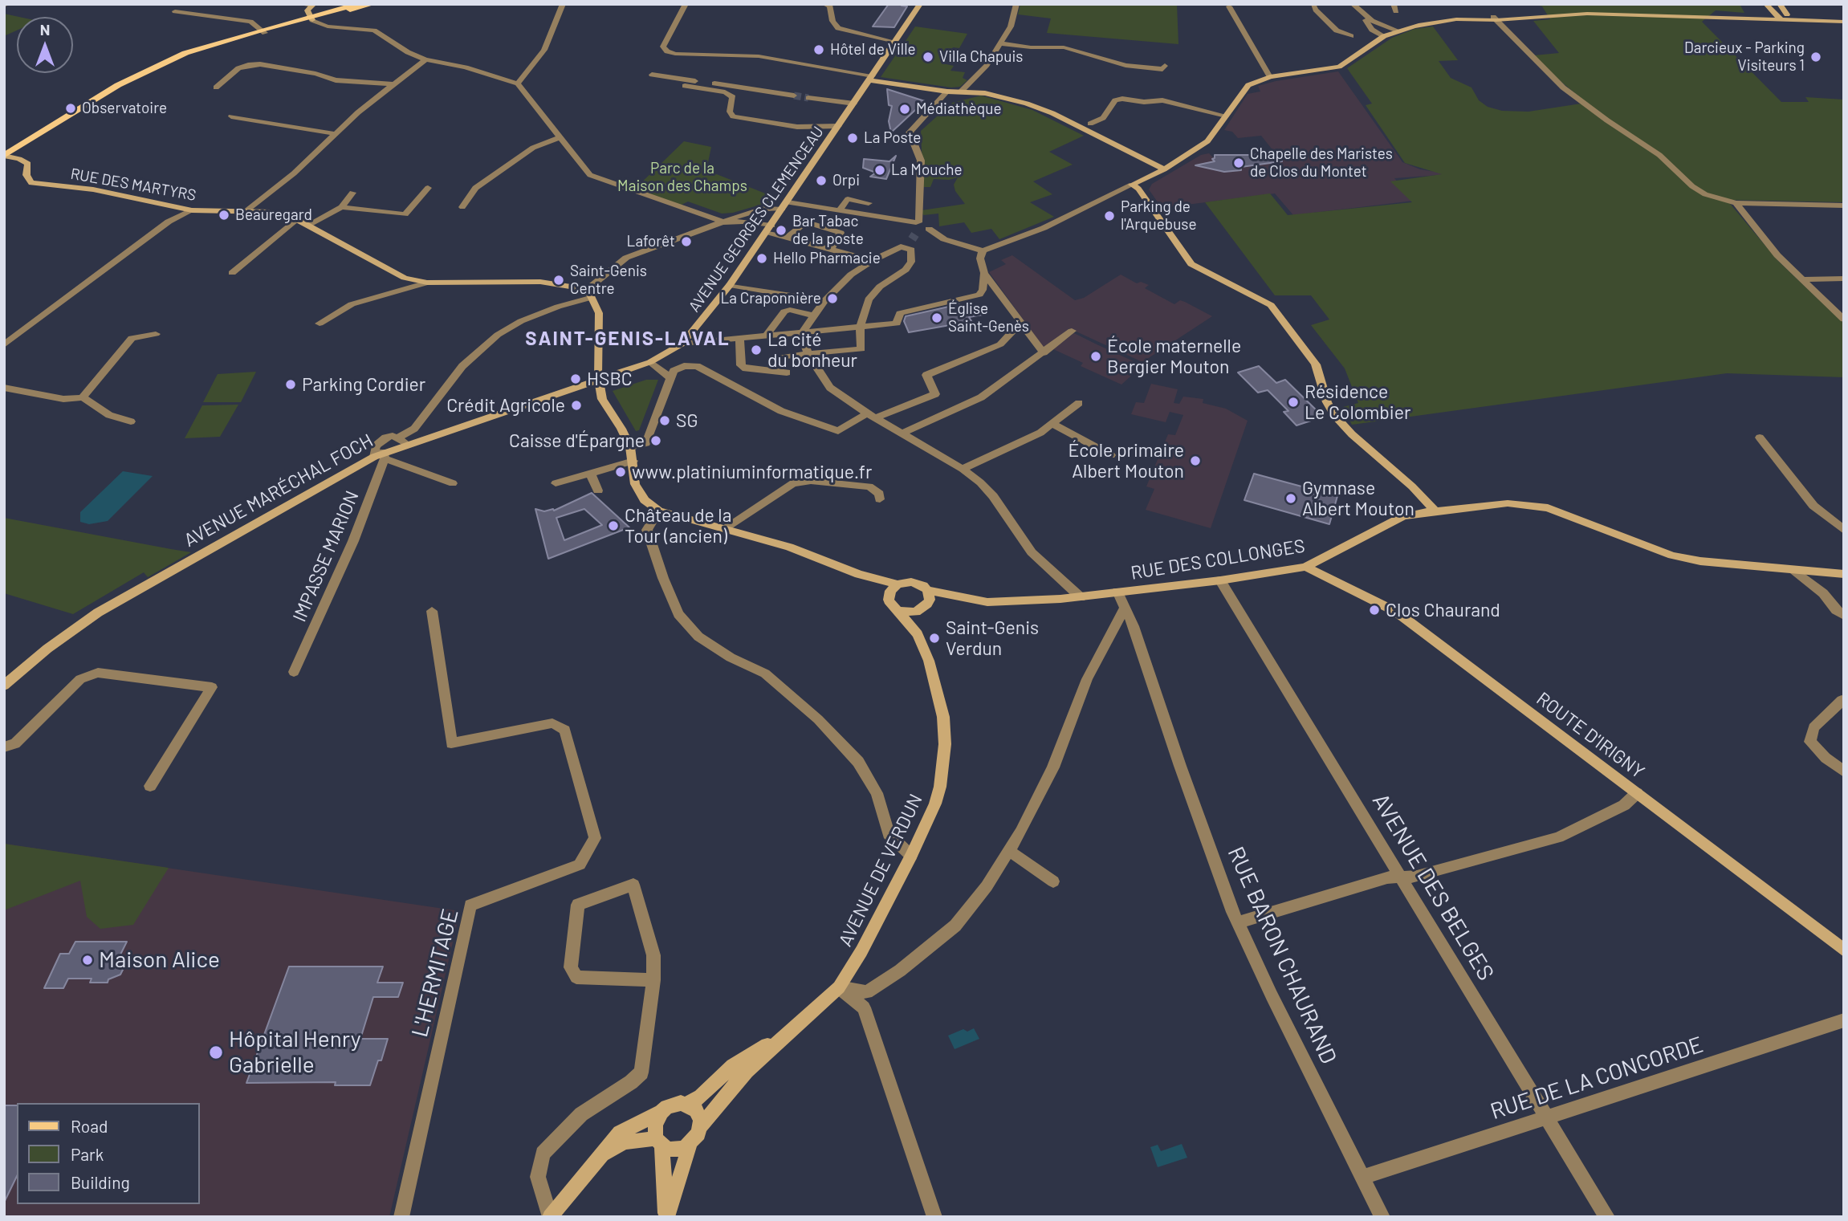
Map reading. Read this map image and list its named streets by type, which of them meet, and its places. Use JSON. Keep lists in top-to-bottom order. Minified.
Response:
{"streets":{"street":["RUE DES MARTYRS","AVENUE GEORGES CLEMENCEAU","AVENUE MARÉCHAL FOCH","IMPASSE MARION","RUE DES COLLONGES","ROUTE D'IRIGNY","AVENUE DE VERDUN","AVENUE DES BELGES","RUE BARON CHAURAND","L'HERMITAGE","RUE DE LA CONCORDE"]},"crossings":[["AVENUE GEORGES CLEMENCEAU","AVENUE MARÉCHAL FOCH"],["AVENUE MARÉCHAL FOCH","IMPASSE MARION"],["RUE DES COLLONGES","ROUTE D'IRIGNY"],["RUE DES COLLONGES","AVENUE DE VERDUN"],["RUE DES COLLONGES","AVENUE DES BELGES"],["RUE DES COLLONGES","RUE BARON CHAURAND"],["AVENUE DES BELGES","RUE DE LA CONCORDE"],["RUE BARON CHAURAND","RUE DE LA CONCORDE"]],"districts":["SAINT-GENIS-LAVAL"],"parks":["Parc de la Maison des Champs"],"places":["Hôtel de Ville","Villa Chapuis","Darcieux - Parking Visiteurs 1","Observatoire","Médiathèque","La Poste","Chapelle des Maristes de Clos du Montet","La Mouche","Orpi","Beauregard","Parking de l'Arquebuse","Bar Tabac de la poste","Laforêt","Hello Pharmacie","Saint-Genis Centre","La Craponnière","Église Saint-Genès","La cité du bonheur","École maternelle Bergier Mouton","HSBC","Parking Cordier","Résidence Le Colombier","Crédit Agricole","SG","Caisse d'Épargne","École primaire Albert Mouton","www.platiniuminformatique.fr","Gymnase Albert Mouton","Château de la Tour (ancien)","Clos Chaurand","Saint-Genis Verdun","Maison Alice","Hôpital Henry Gabrielle"],"legend":["Road","Park","Building"],"north":"top"}
